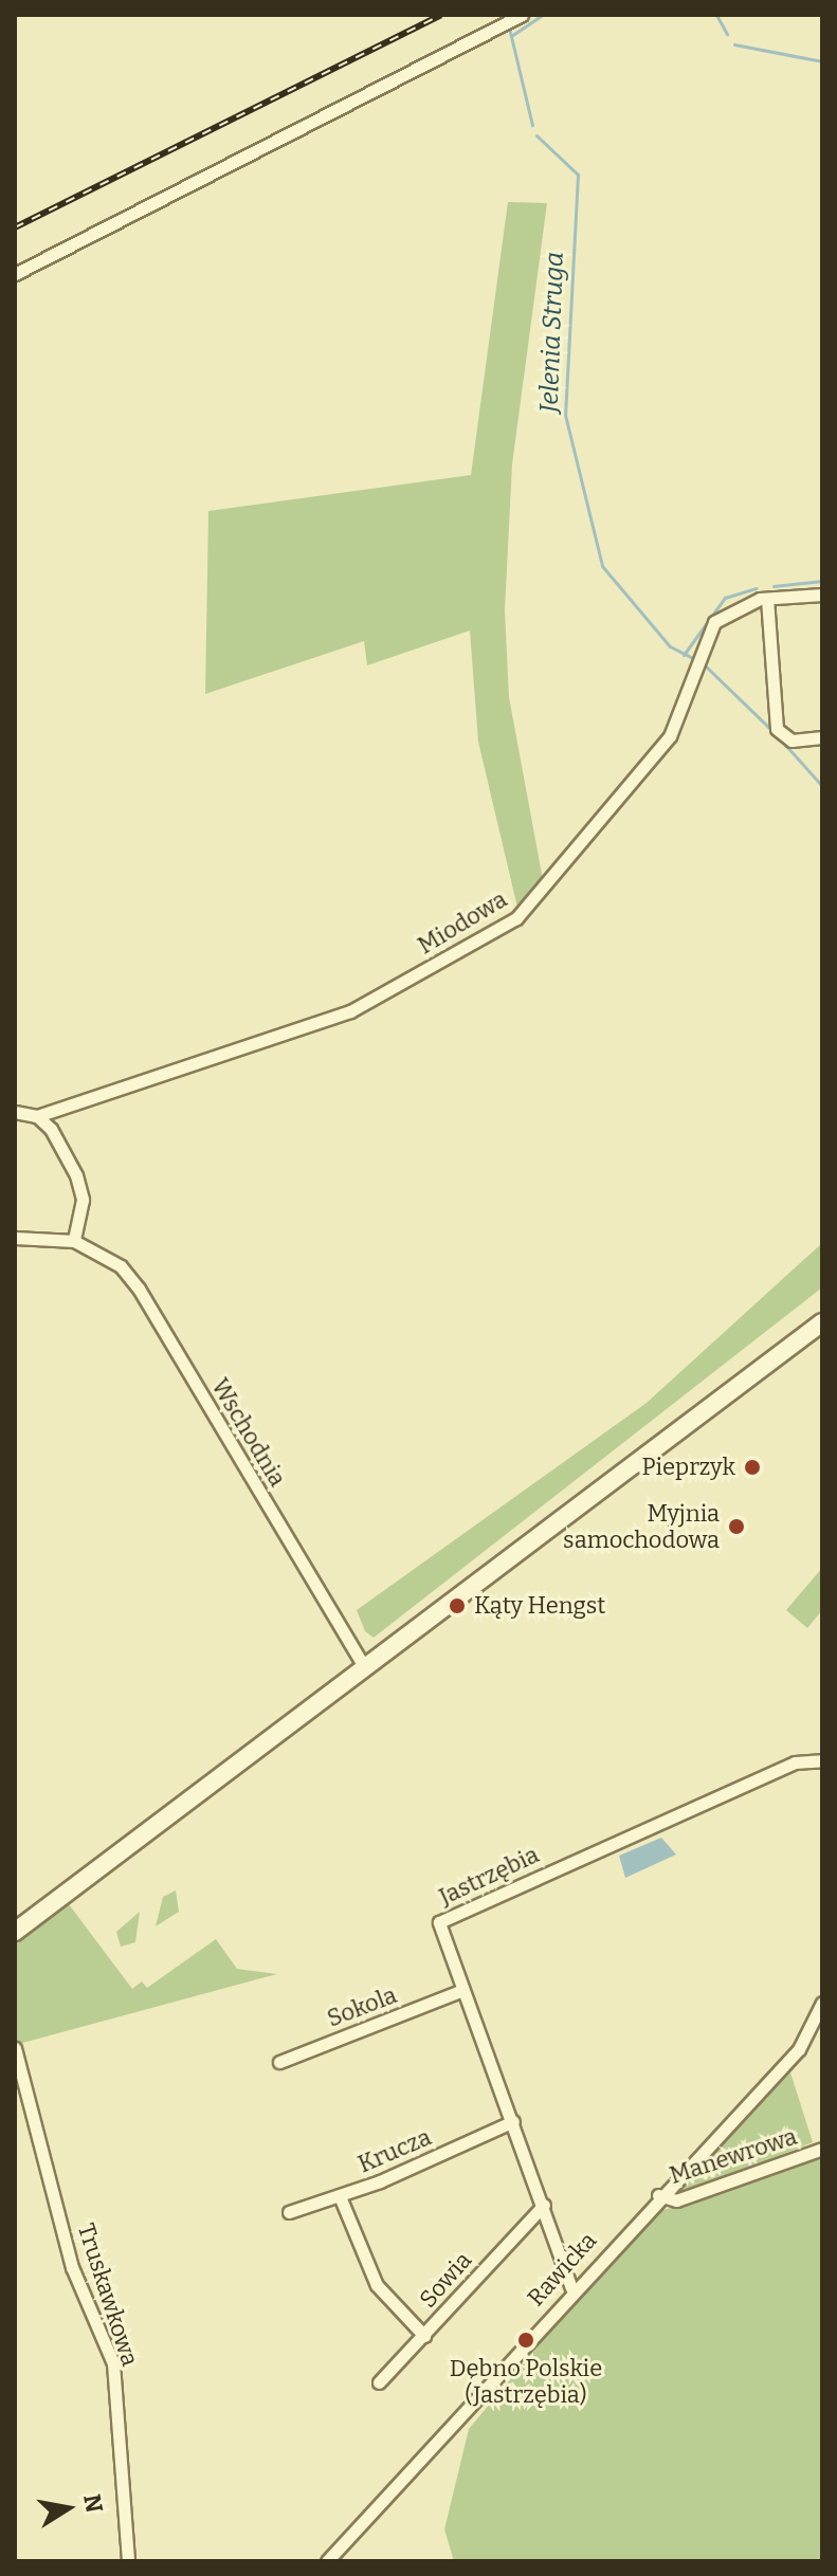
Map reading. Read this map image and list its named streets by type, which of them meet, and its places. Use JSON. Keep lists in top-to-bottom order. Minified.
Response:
{"streets":{"street":["Miodowa","Wschodnia","Jastrzębia","Sokola","Krucza","Manewrowa","Rawicka","Sowia","Truskawkowa"]},"crossings":[["Jastrzębia","Sokola"],["Jastrzębia","Krucza"],["Jastrzębia","Rawicka"],["Jastrzębia","Sowia"],["Manewrowa","Rawicka"]],"water":["Jelenia Struga"],"places":["Pieprzyk","Myjnia samochodowa","Kąty Hengst","Dębno Polskie (Jastrzębia)"],"north":"right"}
